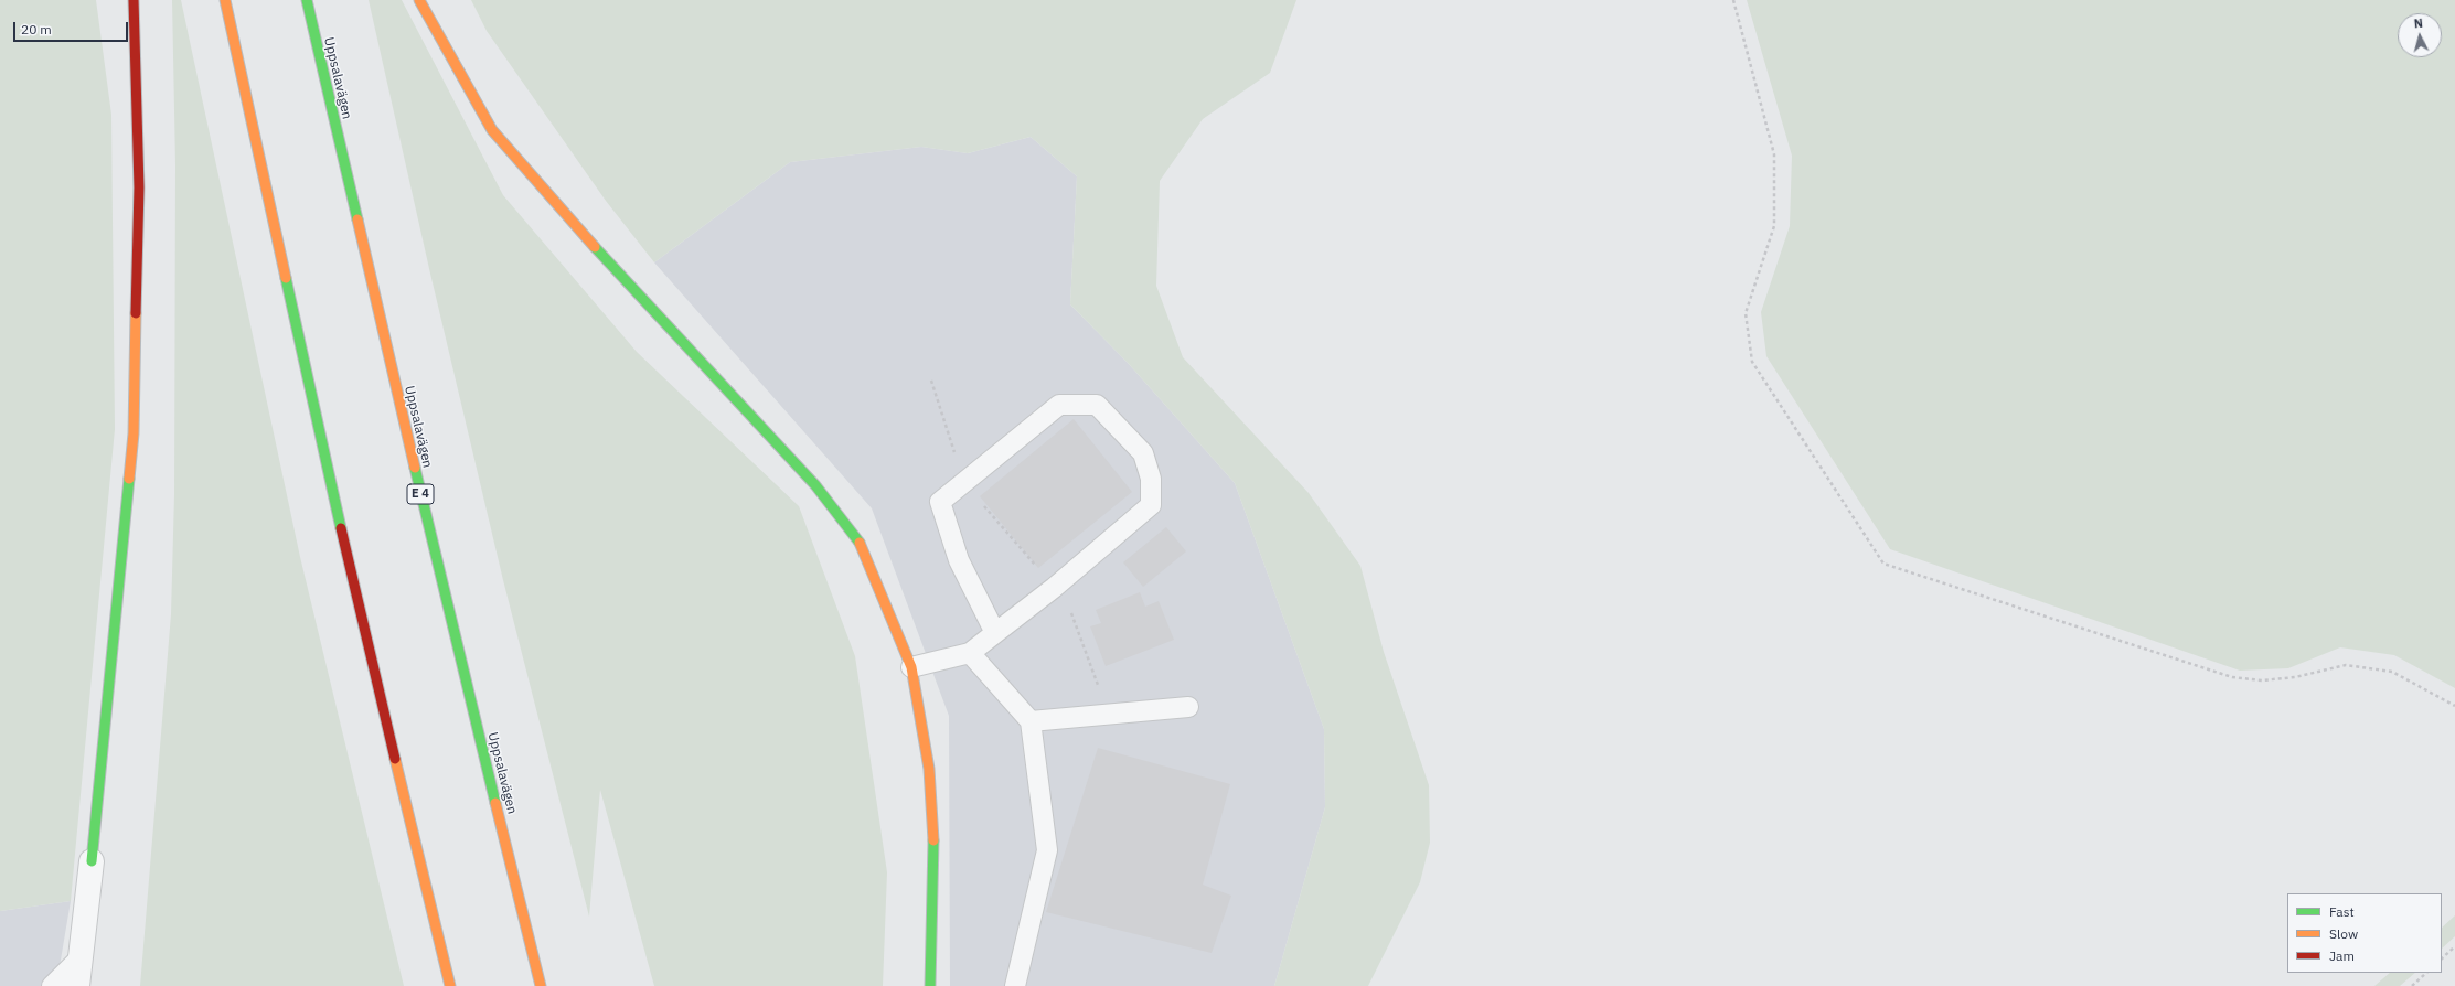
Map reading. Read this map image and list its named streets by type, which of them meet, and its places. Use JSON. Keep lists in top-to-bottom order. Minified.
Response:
{"streets":{"highway":["Uppsalavägen","E 4"]},"legend":["Fast","Slow","Jam"],"scale_bar":"20 m","north":"top"}
